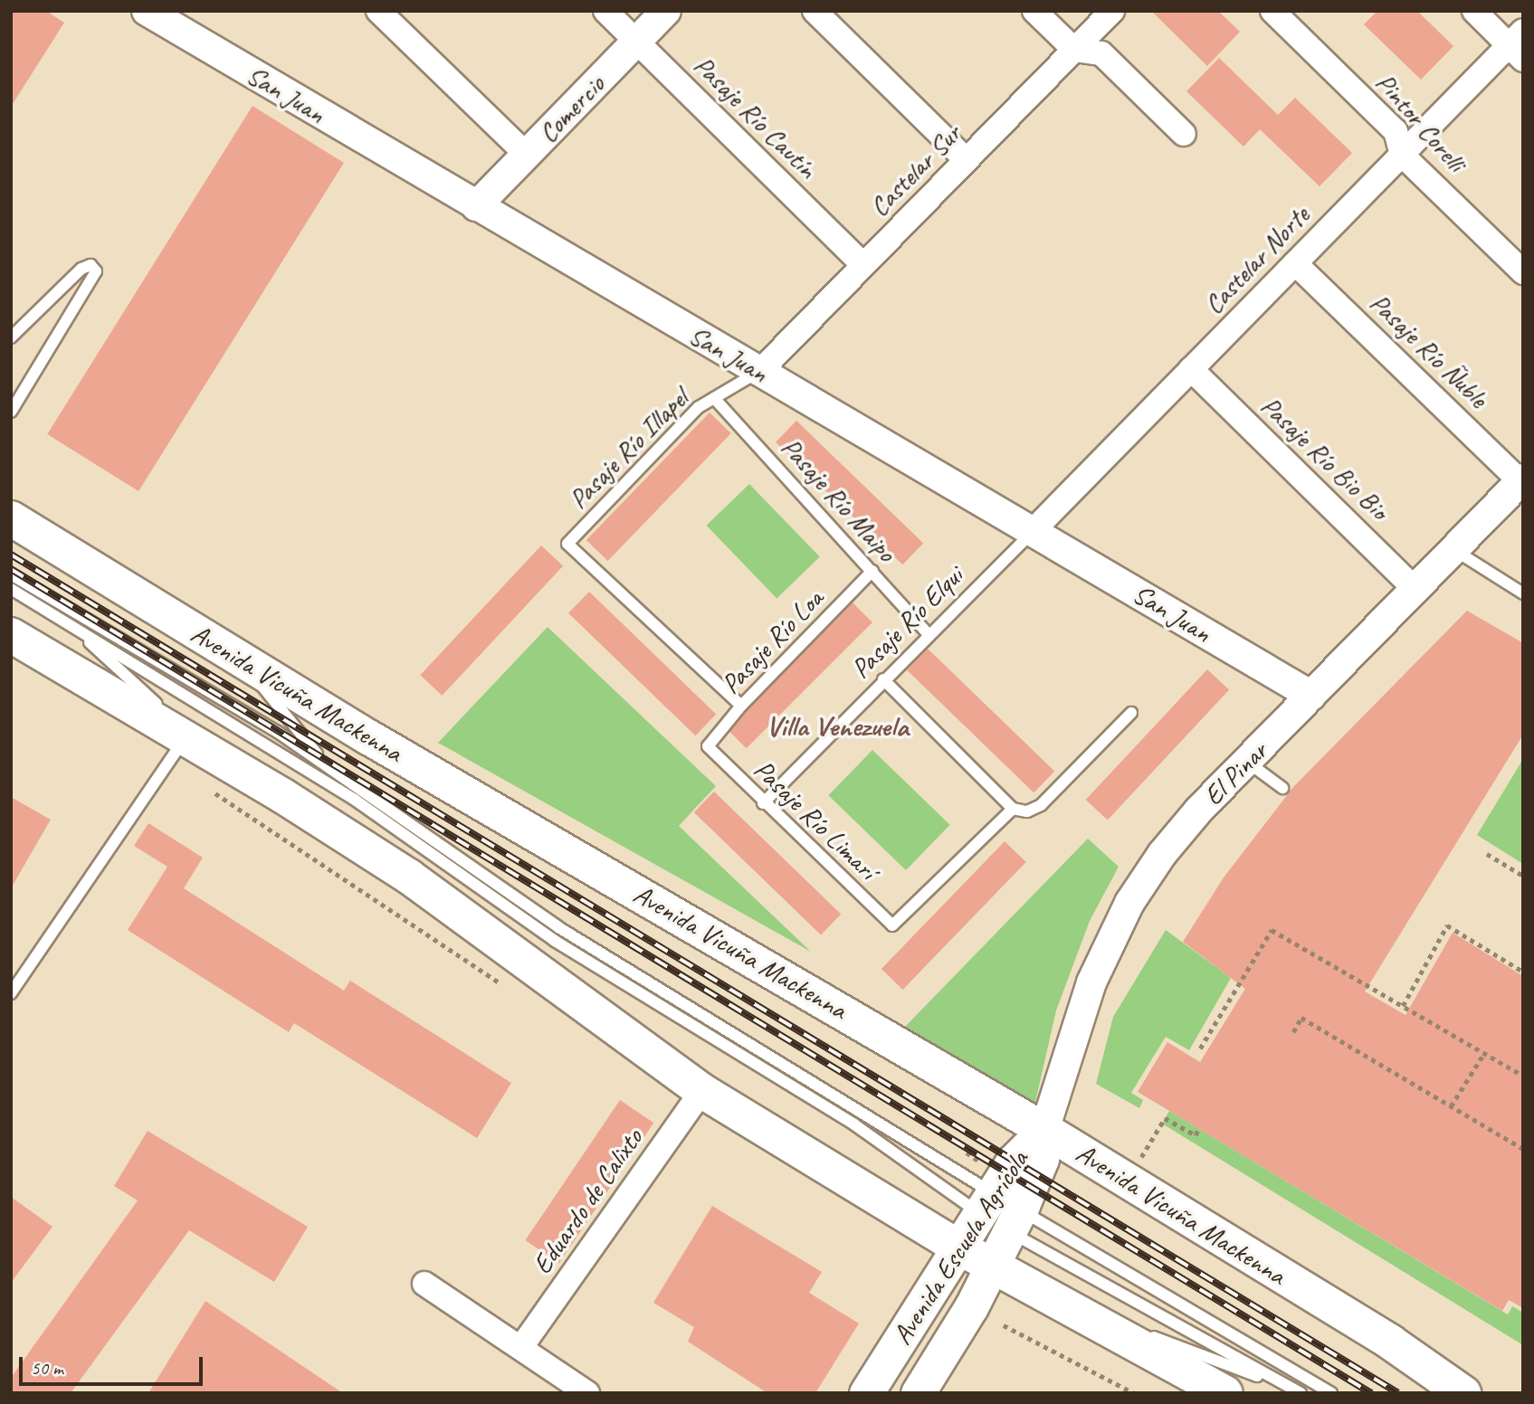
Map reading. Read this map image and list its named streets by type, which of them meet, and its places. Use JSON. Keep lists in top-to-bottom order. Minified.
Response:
{"streets":{"main road":["Avenida Vicuña Mackenna","Avenida Escuela Agrícola"],"street":["San Juan","Comercio","Pasaje Río Cautín","Pintor Corelli","Castelar Sur","Castelar Norte","Pasaje Río Ñuble","Pasaje Río Bio Bio","El Pinar","Eduardo de Calixto"],"lane":["Pasaje Río Illapel","Pasaje Río Maipo","Pasaje Río Elqui","Pasaje Río Loa","Pasaje Río Limarí"]},"crossings":[["San Juan","Comercio"],["San Juan","Castelar Sur"],["San Juan","Castelar Norte"],["San Juan","Pasaje Río Illapel"],["San Juan","Pasaje Río Elqui"],["San Juan","El Pinar"],["Comercio","Pasaje Río Cautín"],["Pasaje Río Cautín","Castelar Sur"],["Pintor Corelli","Castelar Norte"],["Castelar Sur","Pasaje Río Illapel"],["Castelar Norte","Pasaje Río Ñuble"],["Castelar Norte","Pasaje Río Bio Bio"],["Castelar Norte","Pasaje Río Elqui"],["Pasaje Río Ñuble","El Pinar"],["Pasaje Río Illapel","Pasaje Río Maipo"],["Pasaje Río Illapel","Pasaje Río Loa"],["Pasaje Río Bio Bio","El Pinar"],["Pasaje Río Maipo","Pasaje Río Elqui"],["Pasaje Río Maipo","Pasaje Río Loa"],["Pasaje Río Elqui","Pasaje Río Limarí"],["Pasaje Río Loa","Pasaje Río Limarí"],["Avenida Vicuña Mackenna","El Pinar"],["Avenida Vicuña Mackenna","Avenida Escuela Agrícola"],["El Pinar","Avenida Escuela Agrícola"]],"districts":["Villa Venezuela"],"scale_bar":"50 m"}
